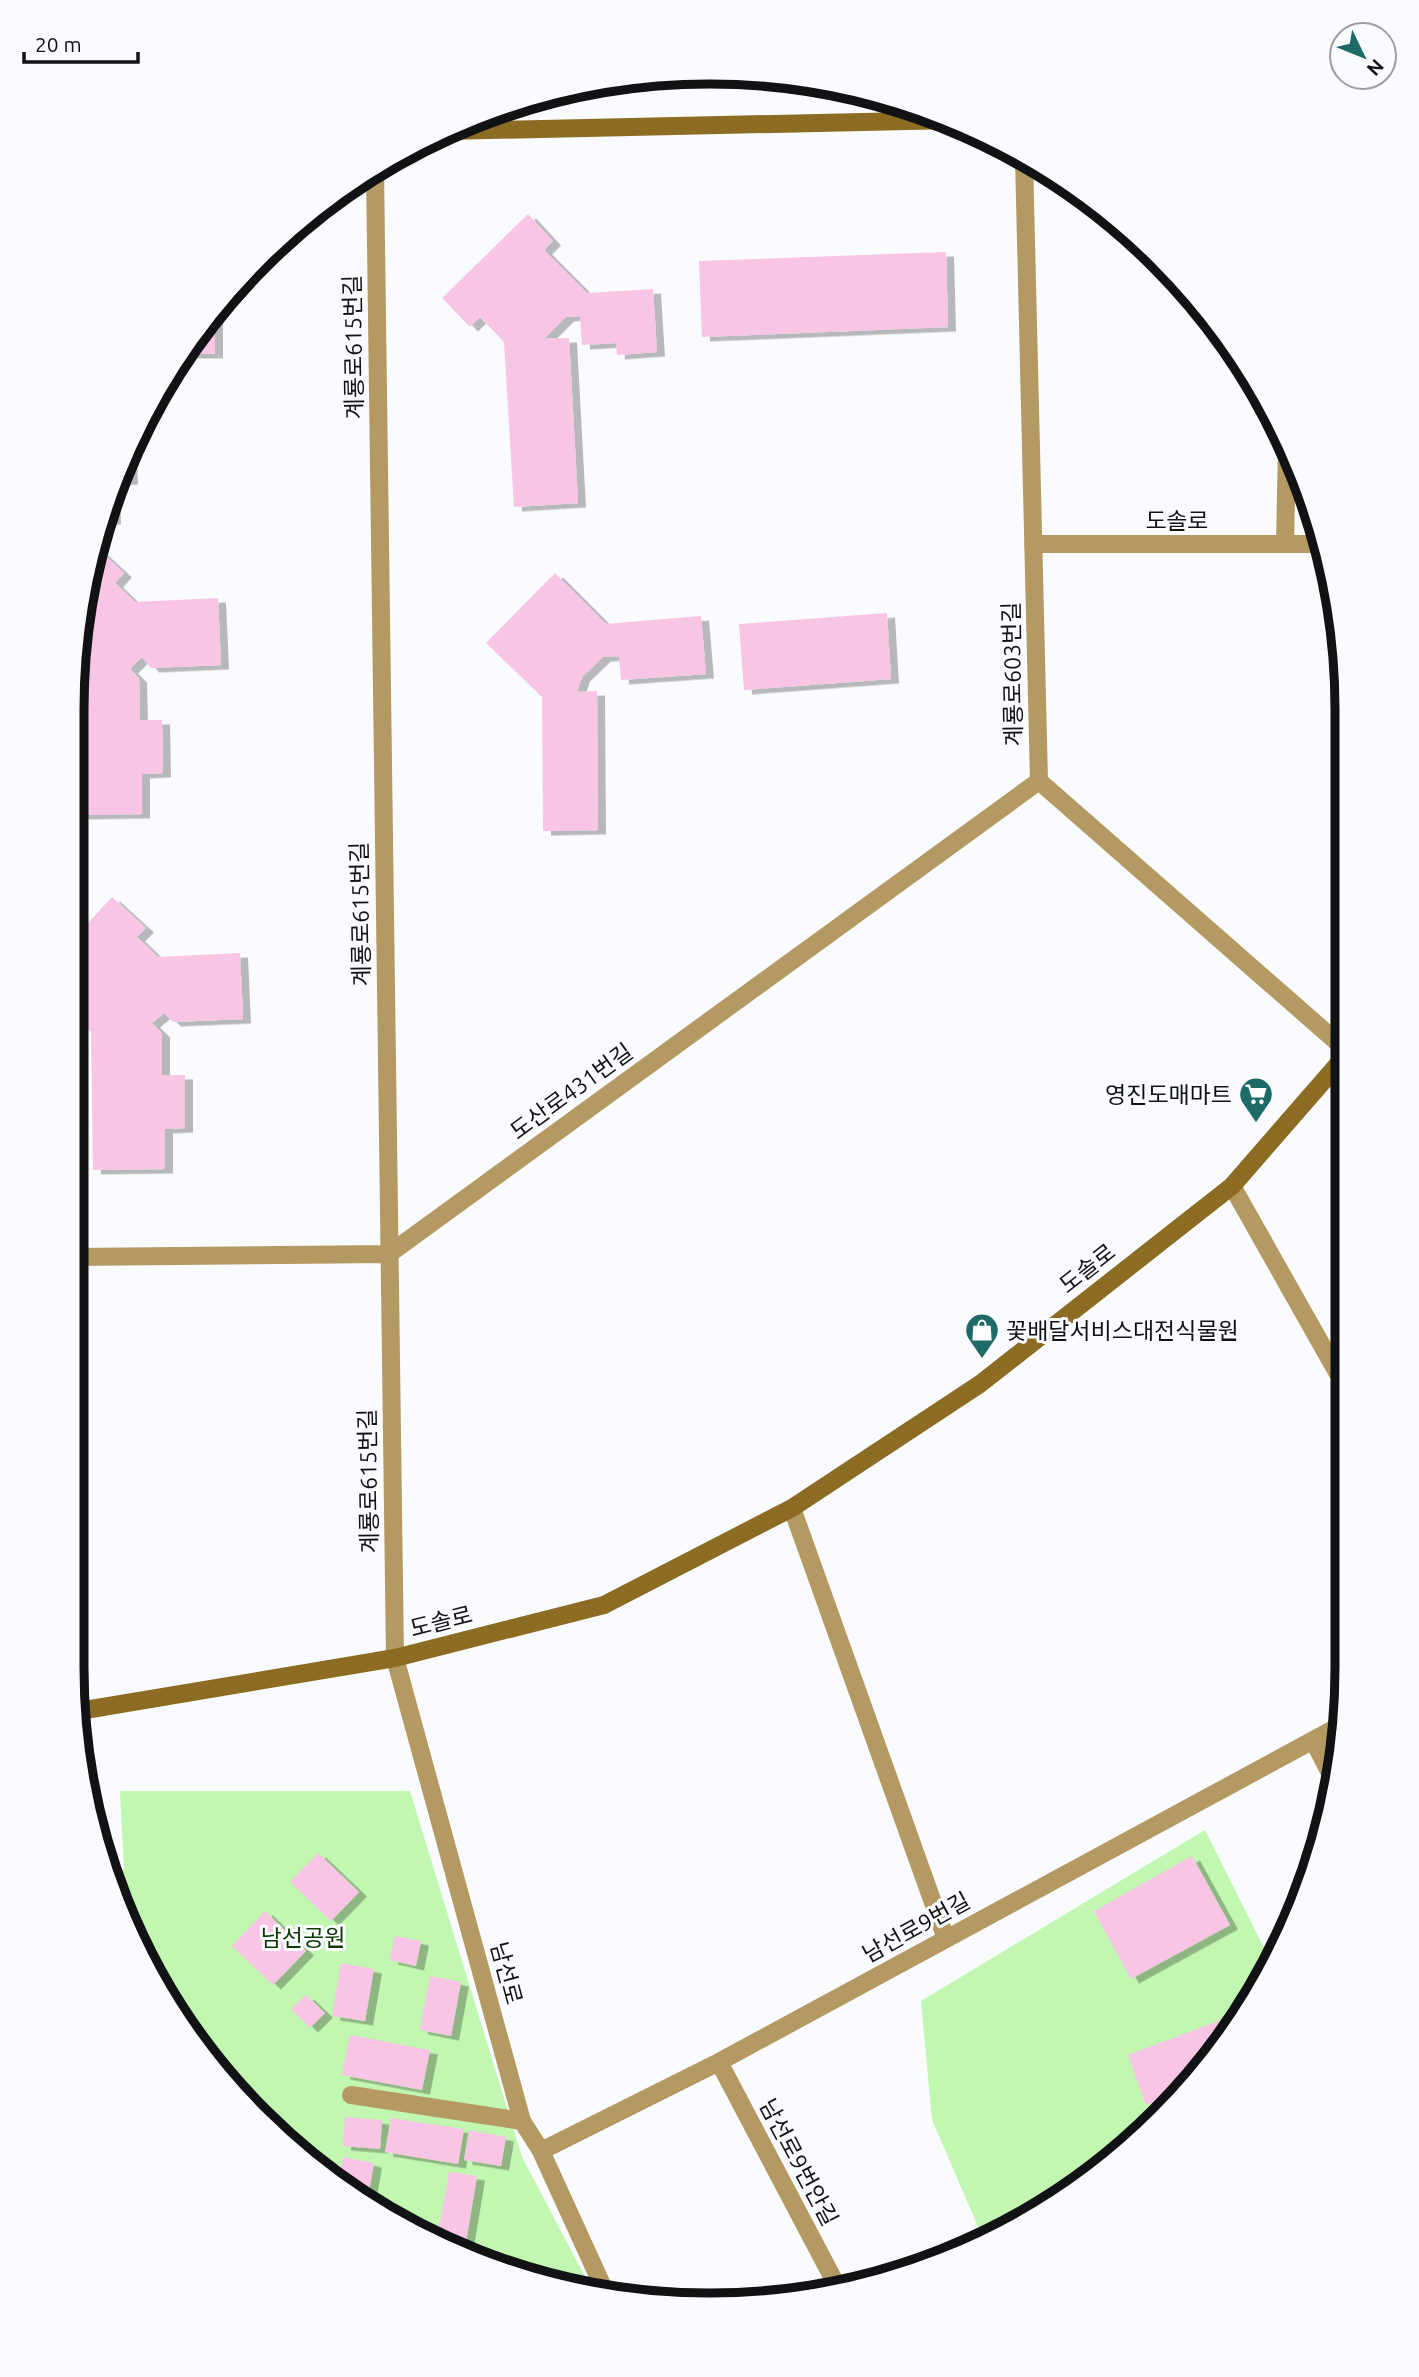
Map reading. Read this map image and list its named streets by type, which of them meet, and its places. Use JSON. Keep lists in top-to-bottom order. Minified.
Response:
{"streets":{"street":["계룡로615번길","도솔로","계룡로603번길","도산로431번길","남선로9번길","남선로","남선로9번안길"]},"crossings":[["계룡로615번길","도솔로"],["계룡로615번길","도산로431번길"],["계룡로615번길","남선로"],["도솔로","계룡로603번길"],["도솔로","남선로"],["계룡로603번길","도산로431번길"],["남선로9번길","남선로"],["남선로9번길","남선로9번안길"]],"parks":["남선공원"],"places":{"supermarket":["영진도매마트"],"shop":["꽃배달서비스대전식물원"]},"scale_bar":"20 m","north":"bottom right"}
